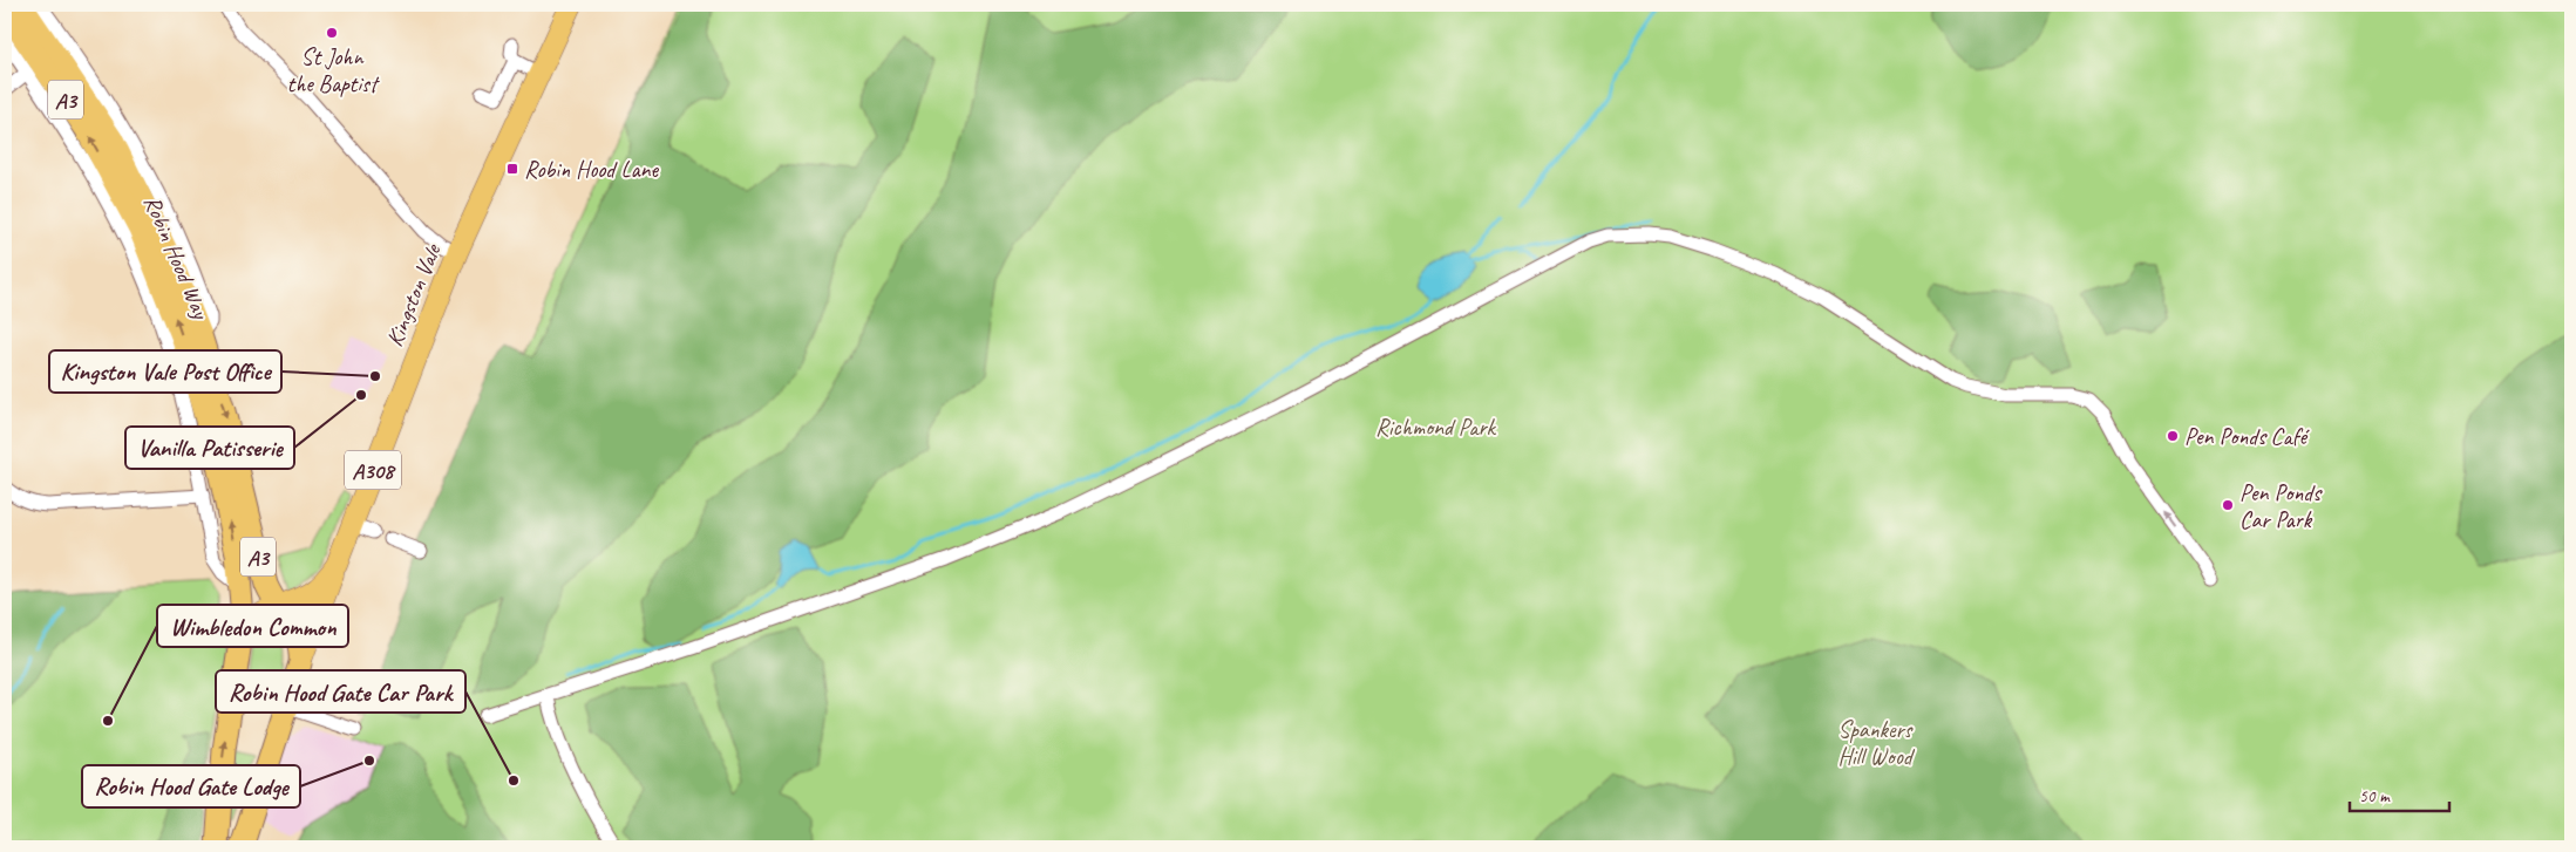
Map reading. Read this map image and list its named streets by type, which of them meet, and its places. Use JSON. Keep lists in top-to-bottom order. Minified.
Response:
{"streets":{"highway":["A3","Robin Hood Way"],"main road":["Kingston Vale","A308"]},"crossings":[["A3","Robin Hood Way"],["A3","Kingston Vale"],["A3","A308"],["Robin Hood Way","Kingston Vale"],["Kingston Vale","A308"]],"parks":["Richmond Park","Spankers Hill Wood"],"places":{"other":["St John the Baptist","Kingston Vale Post Office","Vanilla Patisserie","Pen Ponds Café","Pen Ponds Car Park","Wimbledon Common","Robin Hood Gate Lodge","Robin Hood Gate Car Park"],"transit":["Robin Hood Lane"]},"scale_bar":"50 m"}
